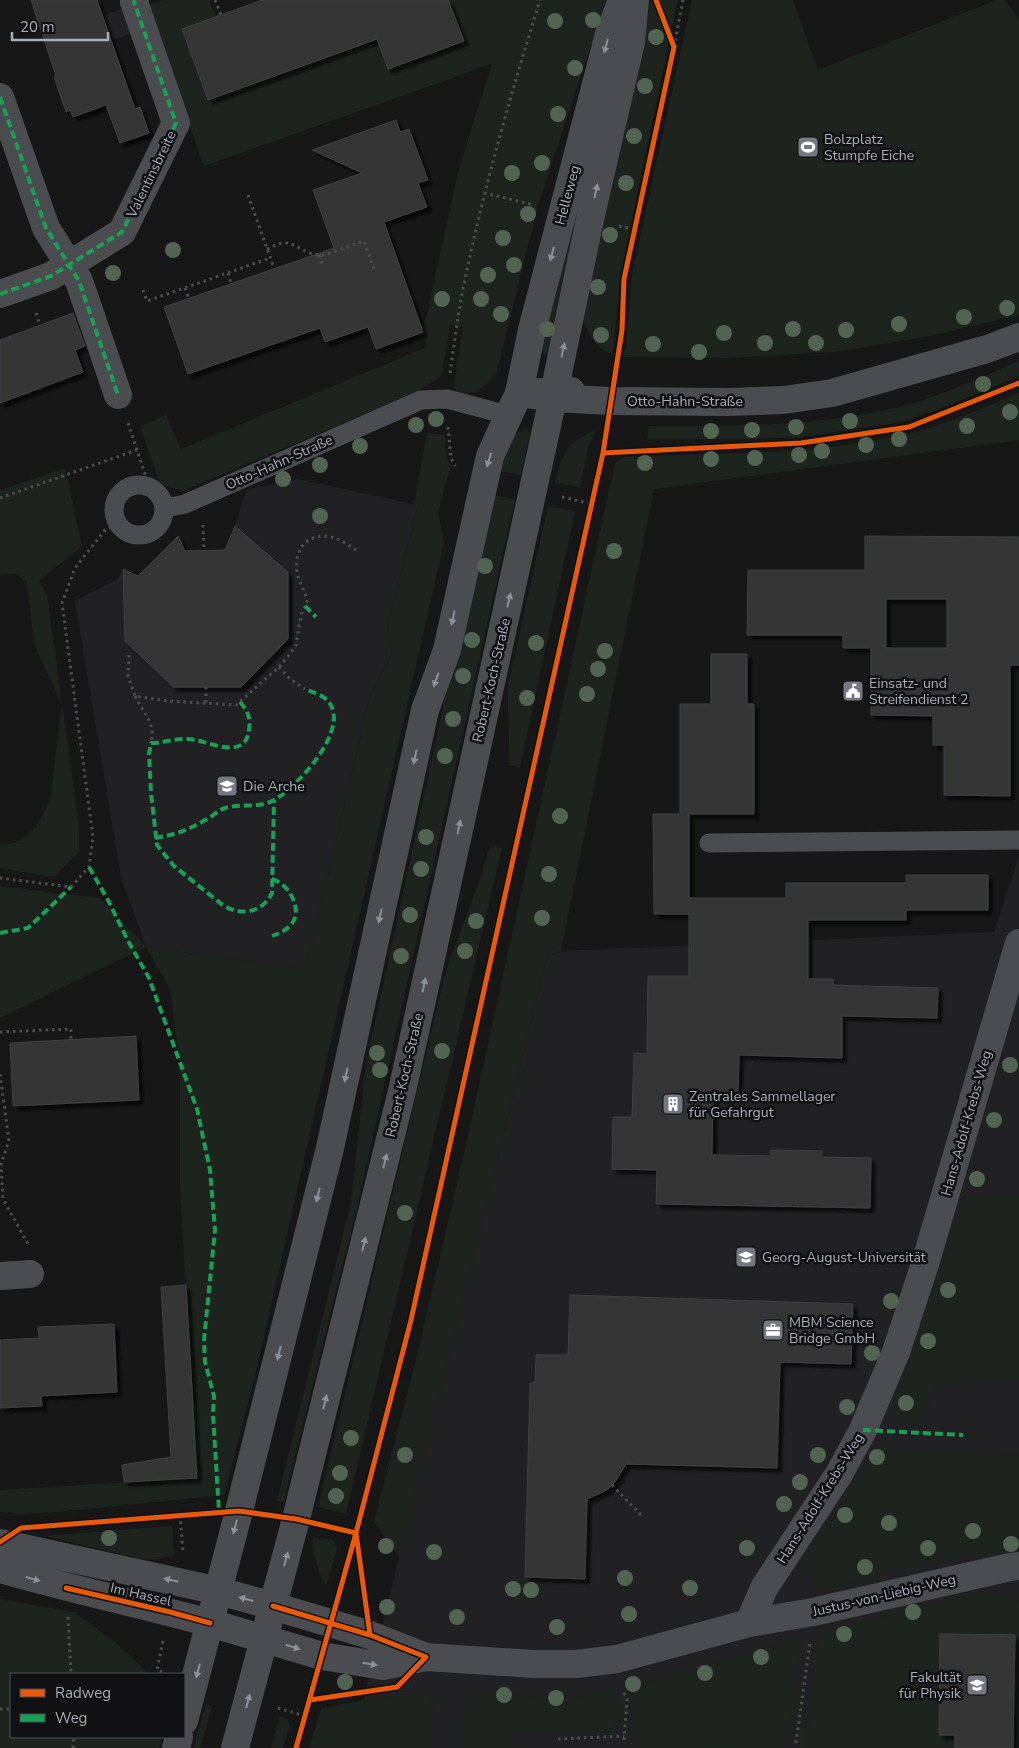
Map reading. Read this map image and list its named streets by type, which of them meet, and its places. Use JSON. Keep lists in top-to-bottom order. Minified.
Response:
{"streets":{"street":["Valentinsbreite","Helleweg","Otto-Hahn-Straße","Robert-Koch-Straße","Hans-Adolf-Krebs-Weg","Im Hassel","Justus-von-Liebig-Weg"]},"crossings":[["Helleweg","Otto-Hahn-Straße"],["Helleweg","Robert-Koch-Straße"],["Otto-Hahn-Straße","Robert-Koch-Straße"],["Robert-Koch-Straße","Im Hassel"],["Hans-Adolf-Krebs-Weg","Justus-von-Liebig-Weg"]],"places":{"sports":["Bolzplatz Stumpfe Eiche"],"public building":["Einsatz- und Streifendienst 2"],"school or university":["Die Arche","Georg-August-Universität","Fakultät für Physik"],"building":["Zentrales Sammellager für Gefahrgut"],"office":["MBM Science Bridge GmbH"]},"legend":["Radweg","Weg"],"scale_bar":"20 m"}
